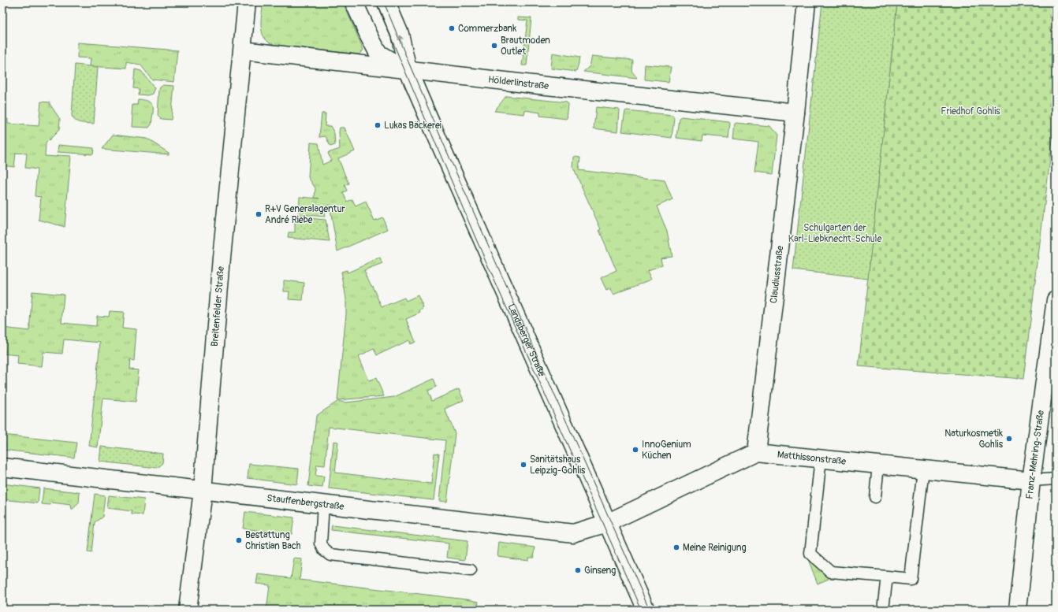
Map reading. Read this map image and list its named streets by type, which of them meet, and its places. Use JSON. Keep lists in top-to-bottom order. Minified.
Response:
{"streets":{"street":["Hölderlinstraße","Claudiusstraße","Breitenfelder Straße","Landsberger Straße","Franz-Mehring-Straße","Matthissonstraße","Stauffenbergstraße"]},"crossings":[["Hölderlinstraße","Claudiusstraße"],["Hölderlinstraße","Breitenfelder Straße"],["Hölderlinstraße","Landsberger Straße"],["Claudiusstraße","Matthissonstraße"],["Breitenfelder Straße","Stauffenbergstraße"],["Landsberger Straße","Stauffenbergstraße"],["Franz-Mehring-Straße","Matthissonstraße"]],"parks":["Friedhof Gohlis","Schulgarten der Karl-Liebknecht-Schule"],"places":["Commerzbank","Brautmoden Outlet","Lukas Bäckerei","R+V Generalagentur André Riebe","Naturkosmetik Gohlis","InnoGenium Küchen","Sanitätshaus Leipzig-Gohlis","Bestattung Christian Bach","Meine Reinigung","Ginseng"]}
